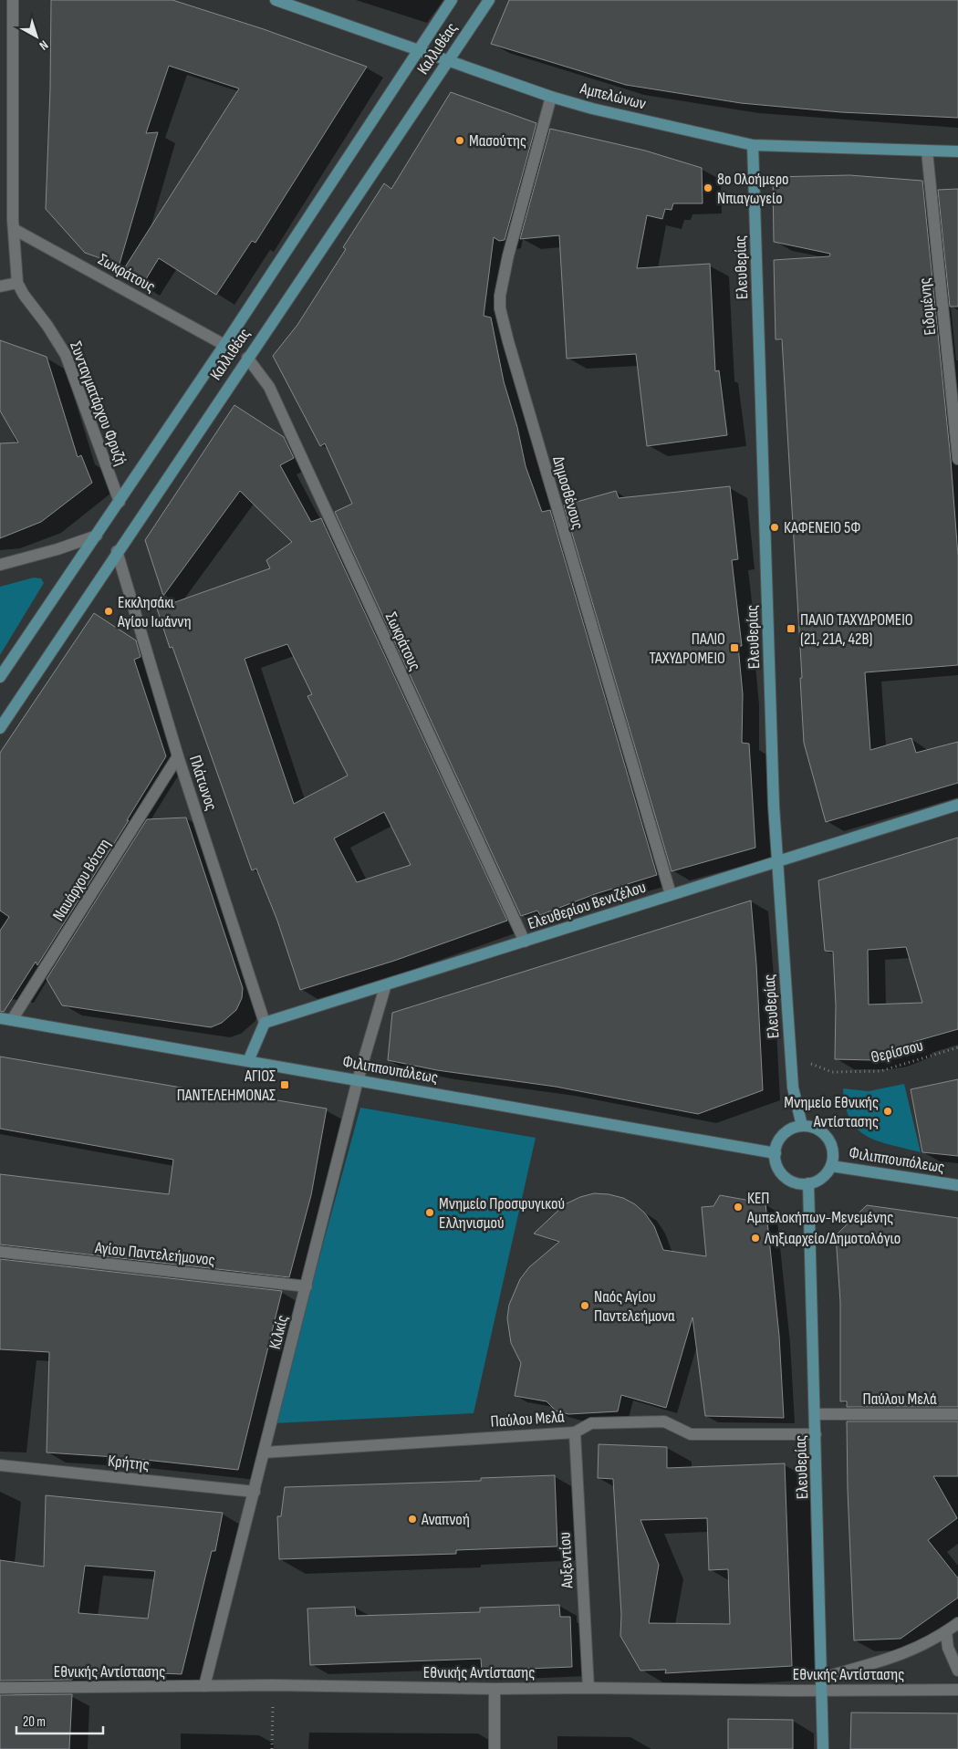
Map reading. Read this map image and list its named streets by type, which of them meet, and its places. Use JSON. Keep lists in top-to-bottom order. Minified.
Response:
{"streets":{"street":["Καλλιθέας","Αμπελώνων","Ελευθερίας","Σωκράτους","Ειδομένης","Συνταγματάρχου Φρυζή","Δημοσθένους","Πλάτωνος","Ναυάρχου Βότση","Ελευθερίου Βενιζέλου","Φιλιππουπόλεως","Αγίου Παντελεήμονος","Κιλκίς","Παύλου Μελά","Κρήτης","Αυξεντίου","Εθνικής Αντίστασης"],"path":["Θερίσσου"]},"crossings":[["Καλλιθέας","Αμπελώνων"],["Καλλιθέας","Σωκράτους"],["Καλλιθέας","Συνταγματάρχου Φρυζή"],["Καλλιθέας","Πλάτωνος"],["Αμπελώνων","Ελευθερίας"],["Αμπελώνων","Ειδομένης"],["Αμπελώνων","Δημοσθένους"],["Ελευθερίας","Ελευθερίου Βενιζέλου"],["Ελευθερίας","Θερίσσου"],["Ελευθερίας","Φιλιππουπόλεως"],["Ελευθερίας","Παύλου Μελά"],["Ελευθερίας","Εθνικής Αντίστασης"],["Σωκράτους","Συνταγματάρχου Φρυζή"],["Σωκράτους","Ελευθερίου Βενιζέλου"],["Δημοσθένους","Ελευθερίου Βενιζέλου"],["Πλάτωνος","Ναυάρχου Βότση"],["Πλάτωνος","Ελευθερίου Βενιζέλου"],["Ναυάρχου Βότση","Φιλιππουπόλεως"],["Ελευθερίου Βενιζέλου","Κιλκίς"],["Φιλιππουπόλεως","Κιλκίς"],["Αγίου Παντελεήμονος","Κιλκίς"],["Κιλκίς","Παύλου Μελά"],["Κιλκίς","Κρήτης"],["Κιλκίς","Εθνικής Αντίστασης"],["Παύλου Μελά","Αυξεντίου"],["Αυξεντίου","Εθνικής Αντίστασης"]],"places":{"other":["Μασούτης","8o Ολοήμερο Νπιαγωγείο","ΚΑΦΕΝΕΙΟ 5Φ","Εκκλησάκι Αγίου Ιωάννη","Μνημείο Εθνικής Αντίστασης","ΚΕΠ Αμπελοκήπων-Μενεμένης","Μνημείο Προσφυγικού Ελληνισμού","Ληξιαρχείο/Δημοτολόγιο","Ναός Αγίου Παντελεήμονα","Αναπνοή"],"transit":["ΠΑΛΙΟ ΤΑΧΥΔΡΟΜΕΙΟ (21, 21Α, 42Β)","ΠΑΛΙΟ ΤΑΧΥΔΡΟΜΕΙΟ","ΑΓΙΟΣ ΠΑΝΤΕΛΕΗΜΟΝΑΣ"]},"scale_bar":"20 m","north":"bottom right"}
